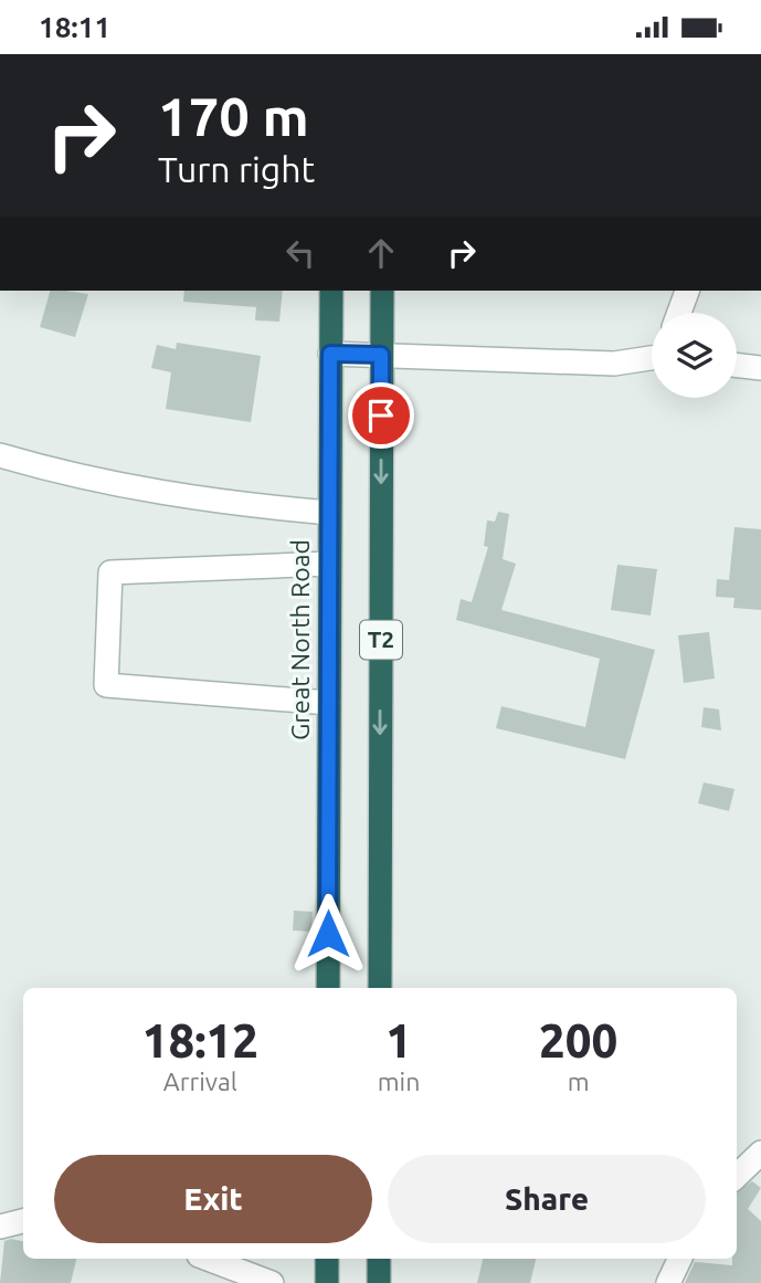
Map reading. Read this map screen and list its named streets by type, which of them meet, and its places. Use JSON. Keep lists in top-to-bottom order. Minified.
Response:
{"streets":{"highway":["Great North Road","T2"]},"page":{"status":"18:11","turn":["170 m","Turn right"],"eta":["18:12","Arrival","1","min","200","m"],"buttons":["Exit","Share"]}}
